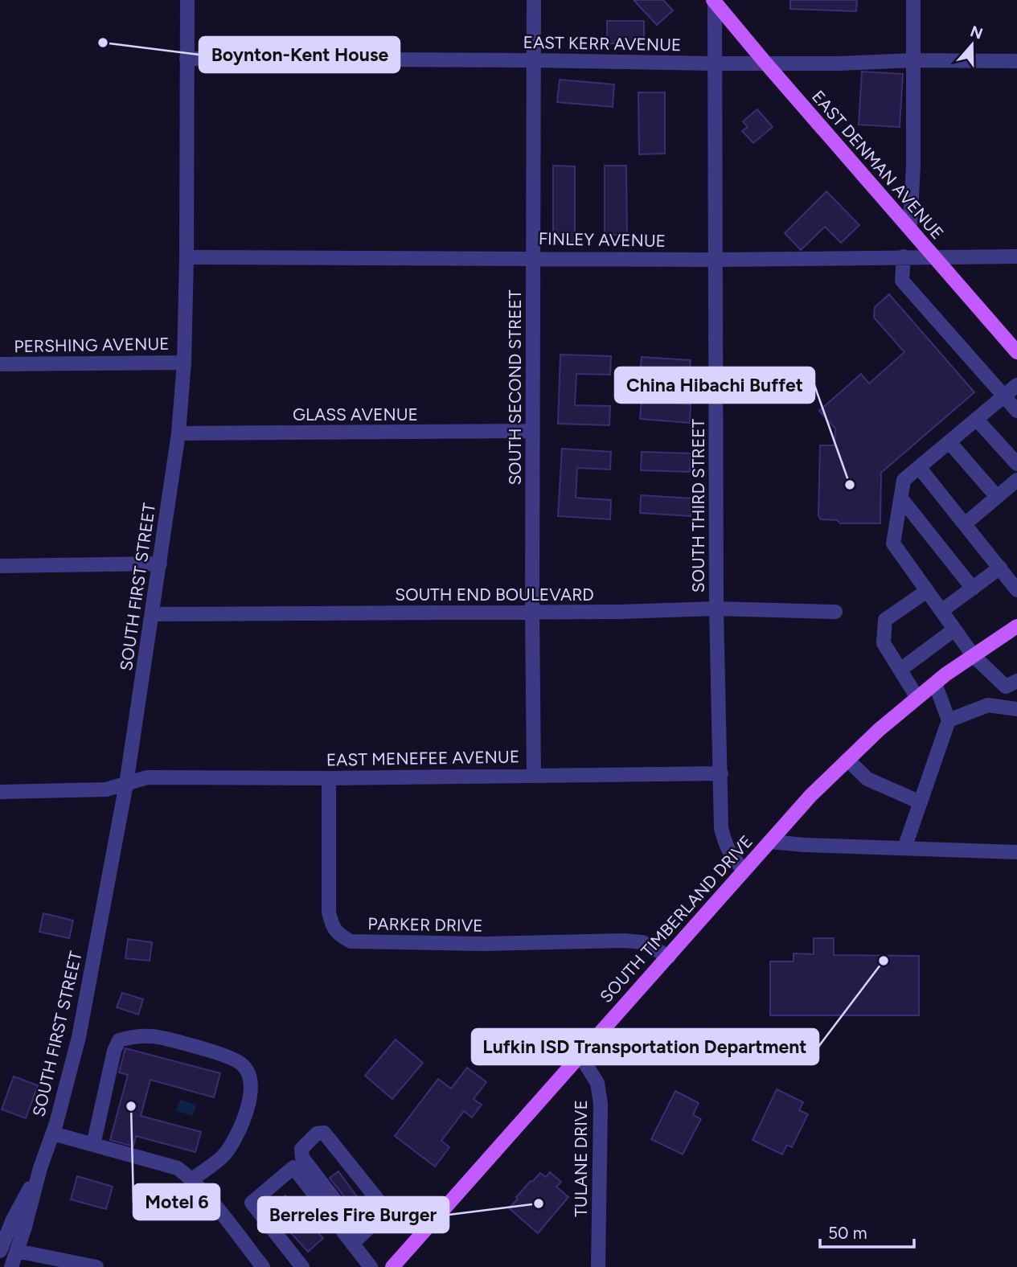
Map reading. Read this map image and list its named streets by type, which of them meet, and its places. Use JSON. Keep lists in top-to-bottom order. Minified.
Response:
{"streets":{"main road":["EAST DENMAN AVENUE","SOUTH TIMBERLAND DRIVE"],"street":["EAST KERR AVENUE","FINLEY AVENUE","PERSHING AVENUE","SOUTH SECOND STREET","GLASS AVENUE","SOUTH THIRD STREET","SOUTH FIRST STREET","SOUTH END BOULEVARD","EAST MENEFEE AVENUE","PARKER DRIVE","TULANE DRIVE"]},"crossings":[["EAST KERR AVENUE","EAST DENMAN AVENUE"],["EAST KERR AVENUE","SOUTH SECOND STREET"],["EAST KERR AVENUE","SOUTH THIRD STREET"],["EAST KERR AVENUE","SOUTH FIRST STREET"],["EAST DENMAN AVENUE","FINLEY AVENUE"],["EAST DENMAN AVENUE","SOUTH THIRD STREET"],["FINLEY AVENUE","SOUTH SECOND STREET"],["FINLEY AVENUE","SOUTH THIRD STREET"],["FINLEY AVENUE","SOUTH FIRST STREET"],["PERSHING AVENUE","SOUTH FIRST STREET"],["SOUTH SECOND STREET","GLASS AVENUE"],["SOUTH SECOND STREET","SOUTH END BOULEVARD"],["SOUTH SECOND STREET","EAST MENEFEE AVENUE"],["GLASS AVENUE","SOUTH FIRST STREET"],["SOUTH THIRD STREET","SOUTH END BOULEVARD"],["SOUTH THIRD STREET","EAST MENEFEE AVENUE"],["SOUTH THIRD STREET","SOUTH TIMBERLAND DRIVE"],["SOUTH FIRST STREET","SOUTH END BOULEVARD"],["SOUTH FIRST STREET","EAST MENEFEE AVENUE"],["EAST MENEFEE AVENUE","PARKER DRIVE"],["SOUTH TIMBERLAND DRIVE","PARKER DRIVE"],["SOUTH TIMBERLAND DRIVE","TULANE DRIVE"]],"places":["Boynton-Kent House","China Hibachi Buffet","Lufkin ISD Transportation Department","Motel 6","Berreles Fire Burger"],"scale_bar":"50 m","north":"top"}
